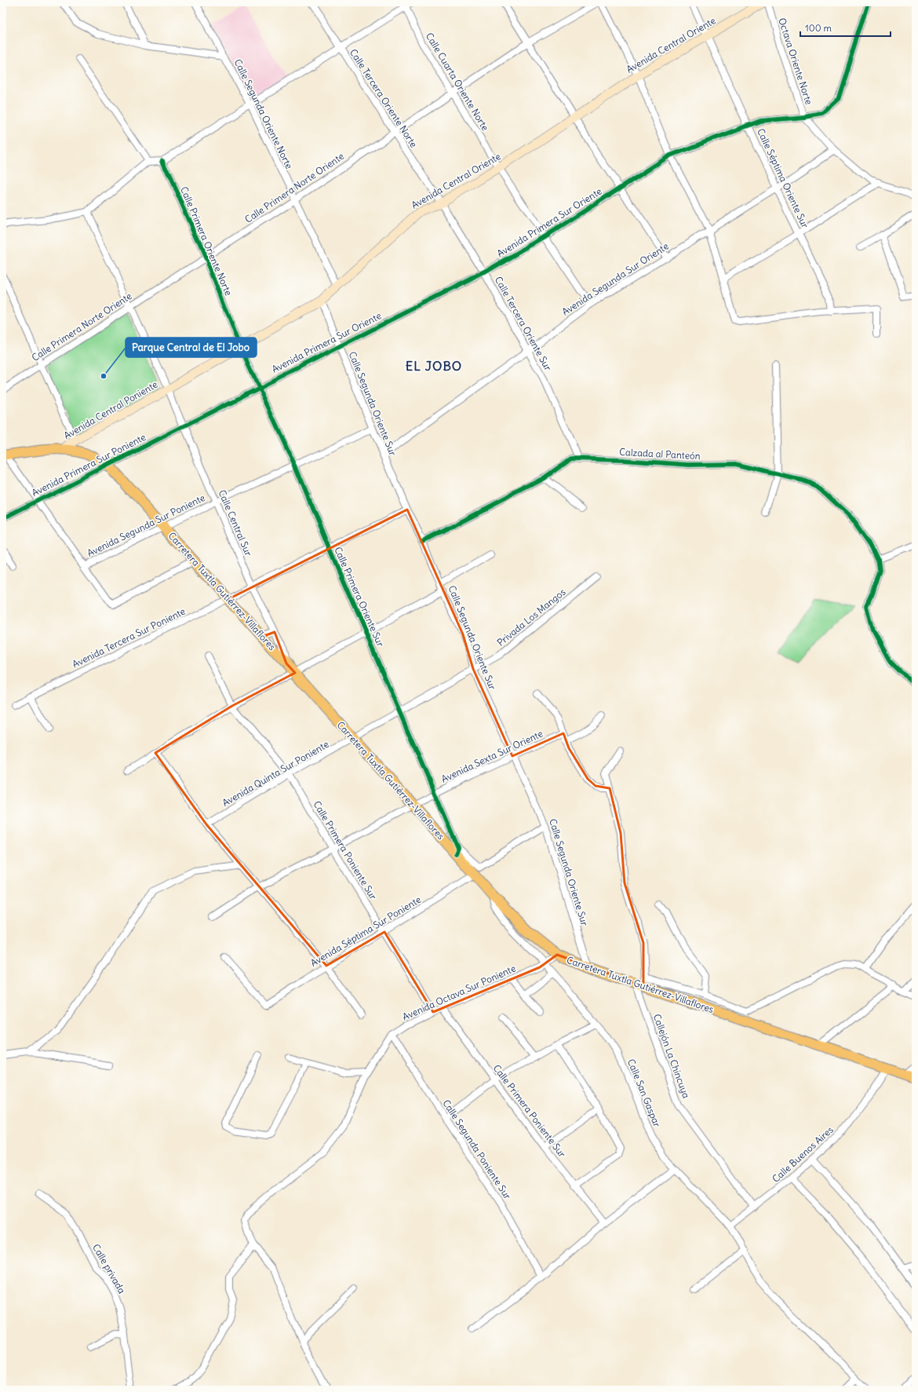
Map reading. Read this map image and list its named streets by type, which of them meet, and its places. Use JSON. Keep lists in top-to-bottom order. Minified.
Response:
{"streets":{"main road":["Carretera Tuxtla Gutiérrez-Villaflores"],"street":["Avenida Central Oriente","Octava Oriente Norte","Calle Cuarta Oriente Norte","Calle Tercera Oriente Norte","Calle Segunda Oriente Norte","Calle Séptima Oriente Sur","Calle Primera Norte Oriente","Avenida Primera Sur Oriente","Calle Primera Oriente Norte","Avenida Segunda Sur Oriente","Calle Tercera Oriente Sur","Calle Segunda Oriente Sur","Avenida Central Poniente","Calzada al Panteón","Avenida Primera Sur Poniente","Calle Central Sur","Avenida Segunda Sur Poniente","Calle Primera Oriente Sur","Privada Los Mangos","Avenida Tercera Sur Poniente","Avenida Sexta Sur Oriente","Avenida Quinta Sur Poniente","Calle Primera Poniente Sur","Avenida Séptima Sur Poniente","Avenida Octava Sur Poniente","Callejón La Chincuya","Calle San Gaspar","Calle Segunda Poniente Sur","Calle Buenos Aires","Calle privada"]},"crossings":[["Avenida Central Oriente","Calle Cuarta Oriente Norte"],["Avenida Central Oriente","Calle Tercera Oriente Norte"],["Avenida Central Oriente","Calle Segunda Oriente Norte"],["Avenida Central Oriente","Calle Séptima Oriente Sur"],["Avenida Central Oriente","Calle Primera Oriente Norte"],["Avenida Central Oriente","Calle Tercera Oriente Sur"],["Avenida Central Oriente","Calle Segunda Oriente Sur"],["Avenida Central Oriente","Avenida Central Poniente"],["Avenida Central Oriente","Calle Central Sur"],["Avenida Central Oriente","Calle Primera Oriente Sur"],["Octava Oriente Norte","Avenida Primera Sur Oriente"],["Octava Oriente Norte","Avenida Segunda Sur Oriente"],["Calle Cuarta Oriente Norte","Calle Primera Norte Oriente"],["Calle Cuarta Oriente Norte","Avenida Primera Sur Oriente"],["Calle Cuarta Oriente Norte","Avenida Segunda Sur Oriente"],["Calle Tercera Oriente Norte","Calle Primera Norte Oriente"],["Calle Tercera Oriente Norte","Calle Tercera Oriente Sur"],["Calle Segunda Oriente Norte","Calle Primera Norte Oriente"],["Calle Séptima Oriente Sur","Avenida Primera Sur Oriente"],["Calle Séptima Oriente Sur","Avenida Segunda Sur Oriente"],["Calle Primera Norte Oriente","Calle Primera Oriente Norte"],["Calle Primera Norte Oriente","Calle Central Sur"],["Avenida Primera Sur Oriente","Calle Tercera Oriente Sur"],["Avenida Primera Sur Oriente","Calle Segunda Oriente Sur"],["Avenida Primera Sur Oriente","Avenida Primera Sur Poniente"],["Avenida Primera Sur Oriente","Calle Central Sur"],["Avenida Primera Sur Oriente","Calle Primera Oriente Sur"],["Calle Primera Oriente Norte","Calle Primera Oriente Sur"],["Avenida Segunda Sur Oriente","Calle Tercera Oriente Sur"],["Avenida Segunda Sur Oriente","Calle Segunda Oriente Sur"],["Calle Tercera Oriente Sur","Calzada al Panteón"],["Calle Segunda Oriente Sur","Calzada al Panteón"],["Calle Segunda Oriente Sur","Carretera Tuxtla Gutiérrez-Villaflores"],["Calle Segunda Oriente Sur","Privada Los Mangos"],["Calle Segunda Oriente Sur","Avenida Tercera Sur Poniente"],["Calle Segunda Oriente Sur","Avenida Sexta Sur Oriente"],["Calle Segunda Oriente Sur","Avenida Séptima Sur Poniente"],["Avenida Central Poniente","Calle Central Sur"],["Avenida Central Poniente","Carretera Tuxtla Gutiérrez-Villaflores"],["Avenida Primera Sur Poniente","Calle Central Sur"],["Avenida Primera Sur Poniente","Carretera Tuxtla Gutiérrez-Villaflores"],["Calle Central Sur","Avenida Segunda Sur Poniente"],["Calle Central Sur","Carretera Tuxtla Gutiérrez-Villaflores"],["Calle Central Sur","Avenida Tercera Sur Poniente"],["Avenida Segunda Sur Poniente","Carretera Tuxtla Gutiérrez-Villaflores"],["Carretera Tuxtla Gutiérrez-Villaflores","Calle Primera Oriente Sur"],["Carretera Tuxtla Gutiérrez-Villaflores","Avenida Tercera Sur Poniente"],["Carretera Tuxtla Gutiérrez-Villaflores","Avenida Sexta Sur Oriente"],["Carretera Tuxtla Gutiérrez-Villaflores","Avenida Quinta Sur Poniente"],["Carretera Tuxtla Gutiérrez-Villaflores","Avenida Séptima Sur Poniente"],["Carretera Tuxtla Gutiérrez-Villaflores","Avenida Octava Sur Poniente"],["Carretera Tuxtla Gutiérrez-Villaflores","Callejón La Chincuya"],["Carretera Tuxtla Gutiérrez-Villaflores","Calle San Gaspar"],["Carretera Tuxtla Gutiérrez-Villaflores","Calle Buenos Aires"],["Calle Primera Oriente Sur","Privada Los Mangos"],["Calle Primera Oriente Sur","Avenida Tercera Sur Poniente"],["Calle Primera Oriente Sur","Avenida Sexta Sur Oriente"],["Calle Primera Oriente Sur","Avenida Quinta Sur Poniente"],["Privada Los Mangos","Avenida Quinta Sur Poniente"],["Avenida Sexta Sur Oriente","Calle Primera Poniente Sur"],["Avenida Quinta Sur Poniente","Calle Primera Poniente Sur"],["Calle Primera Poniente Sur","Avenida Séptima Sur Poniente"],["Calle Primera Poniente Sur","Avenida Octava Sur Poniente"],["Avenida Octava Sur Poniente","Calle San Gaspar"],["Avenida Octava Sur Poniente","Calle Segunda Poniente Sur"],["Callejón La Chincuya","Calle Buenos Aires"],["Calle San Gaspar","Calle Buenos Aires"]],"districts":["EL JOBO"],"places":["Parque Central de El Jobo"],"scale_bar":"100 m"}
